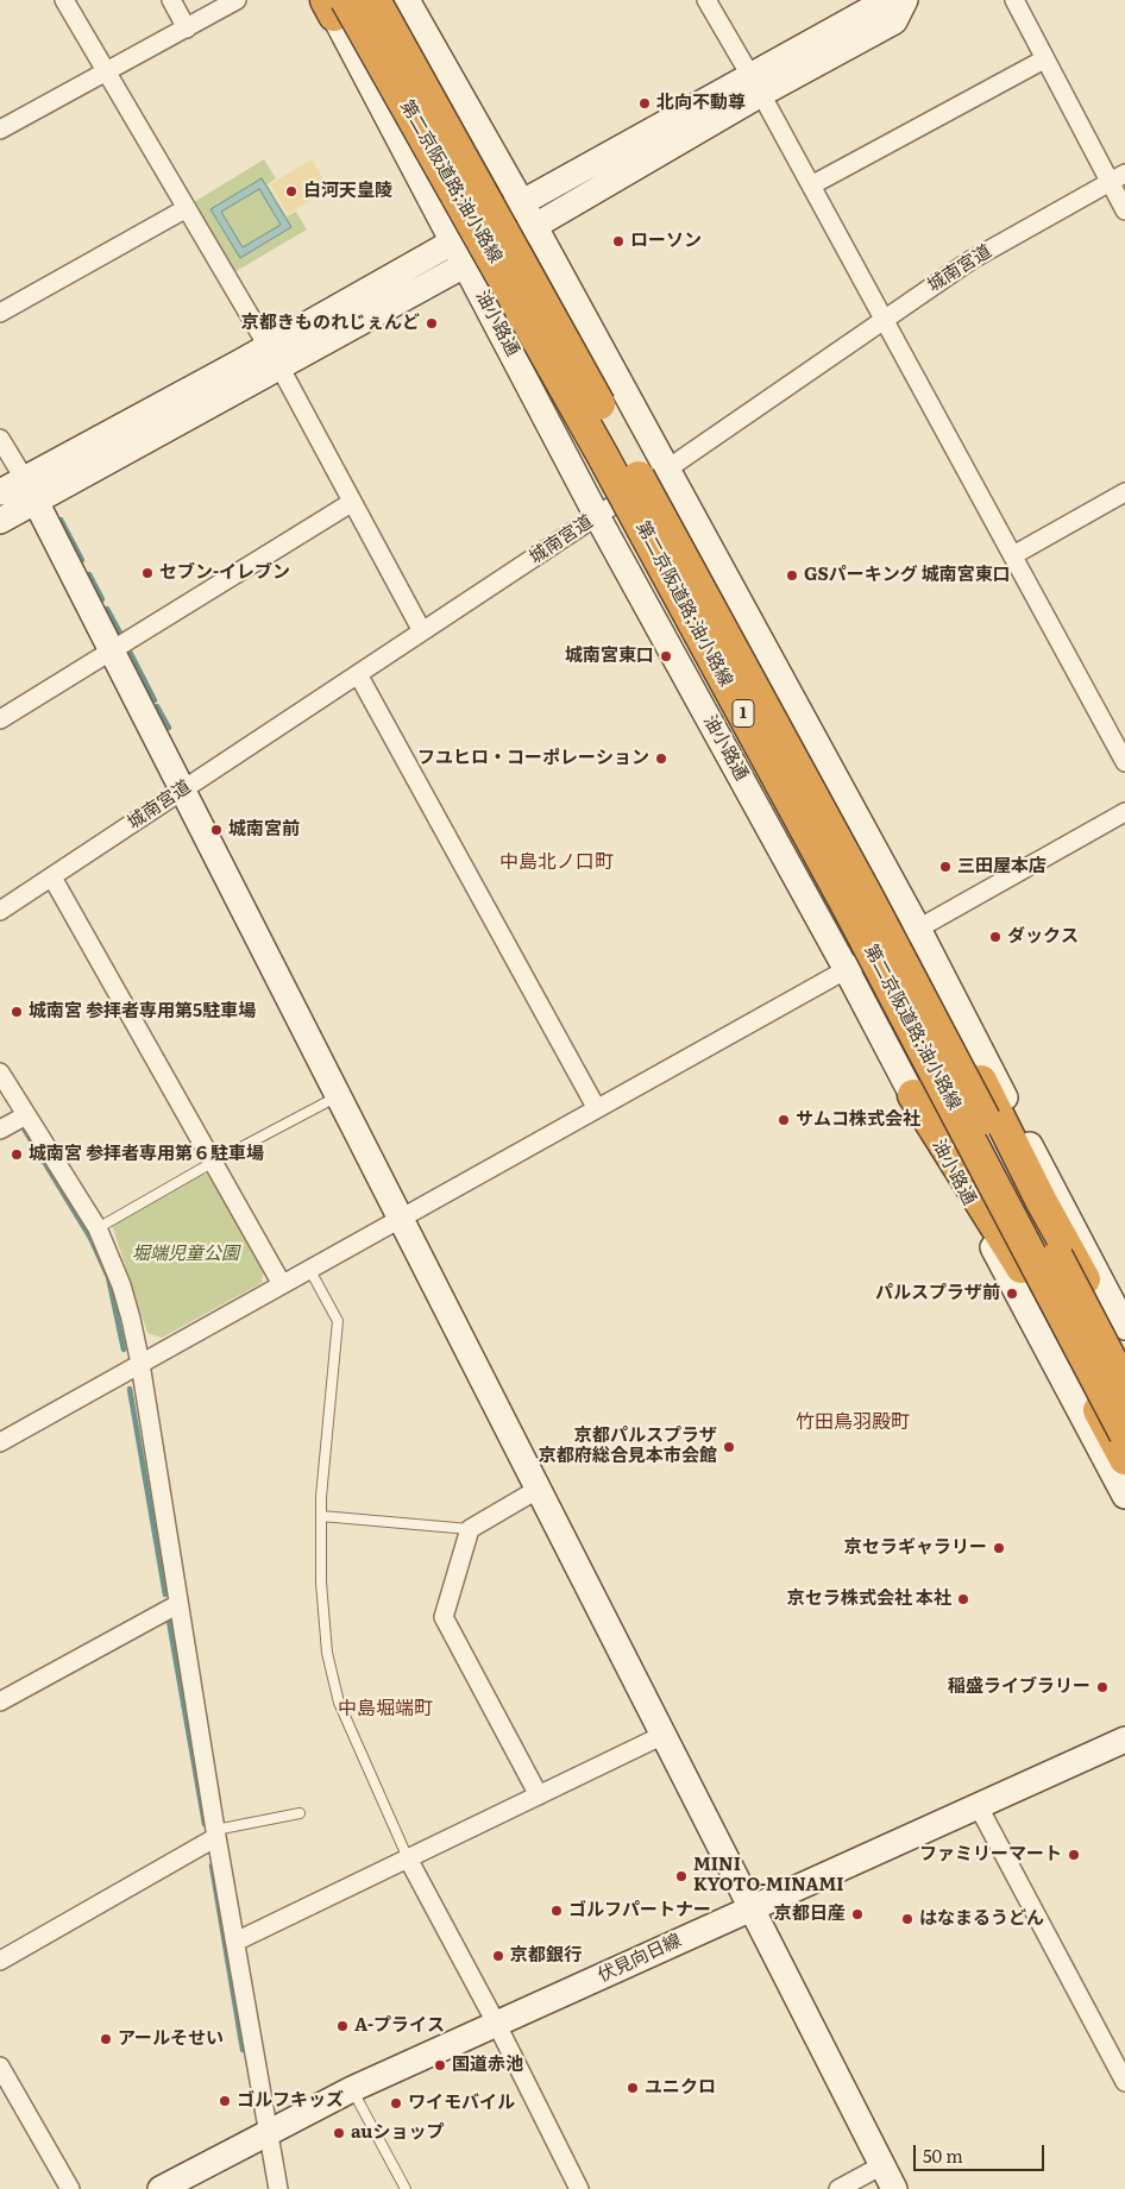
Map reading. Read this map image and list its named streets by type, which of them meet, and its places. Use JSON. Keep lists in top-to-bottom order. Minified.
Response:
{"streets":{"highway":["第二京阪道路;油小路線","1"],"street":["城南宮道","油小路通","伏見向日線"]},"crossings":[["第二京阪道路;油小路線","油小路通"],["城南宮道","油小路通"]],"districts":["中島北ノ口町","竹田鳥羽殿町","中島堀端町"],"parks":["堀端児童公園"],"places":["北向不動尊","白河天皇陵","ローソン","京都きものれじぇんど","セブン-イレブン","GSパーキング 城南宮東口","城南宮東口","フユヒロ・コーポレーション","城南宮前","三田屋本店","ダックス","城南宮 参拝者専用第5駐車場","サムコ株式会社","城南宮 参拝者専用第６駐車場","パルスプラザ前","京都パルスプラザ 京都府総合見本市会館","京セラギャラリー","京セラ株式会社 本社","稲盛ライブラリー","ファミリーマート","MINI KYOTO-MINAMI","ゴルフパートナー","京都日産","はなまるうどん","京都銀行","A-プライス","アールそせい","国道赤池","ユニクロ","ゴルフキッズ","ワイモバイル","auショップ"],"scale_bar":"50 m"}
